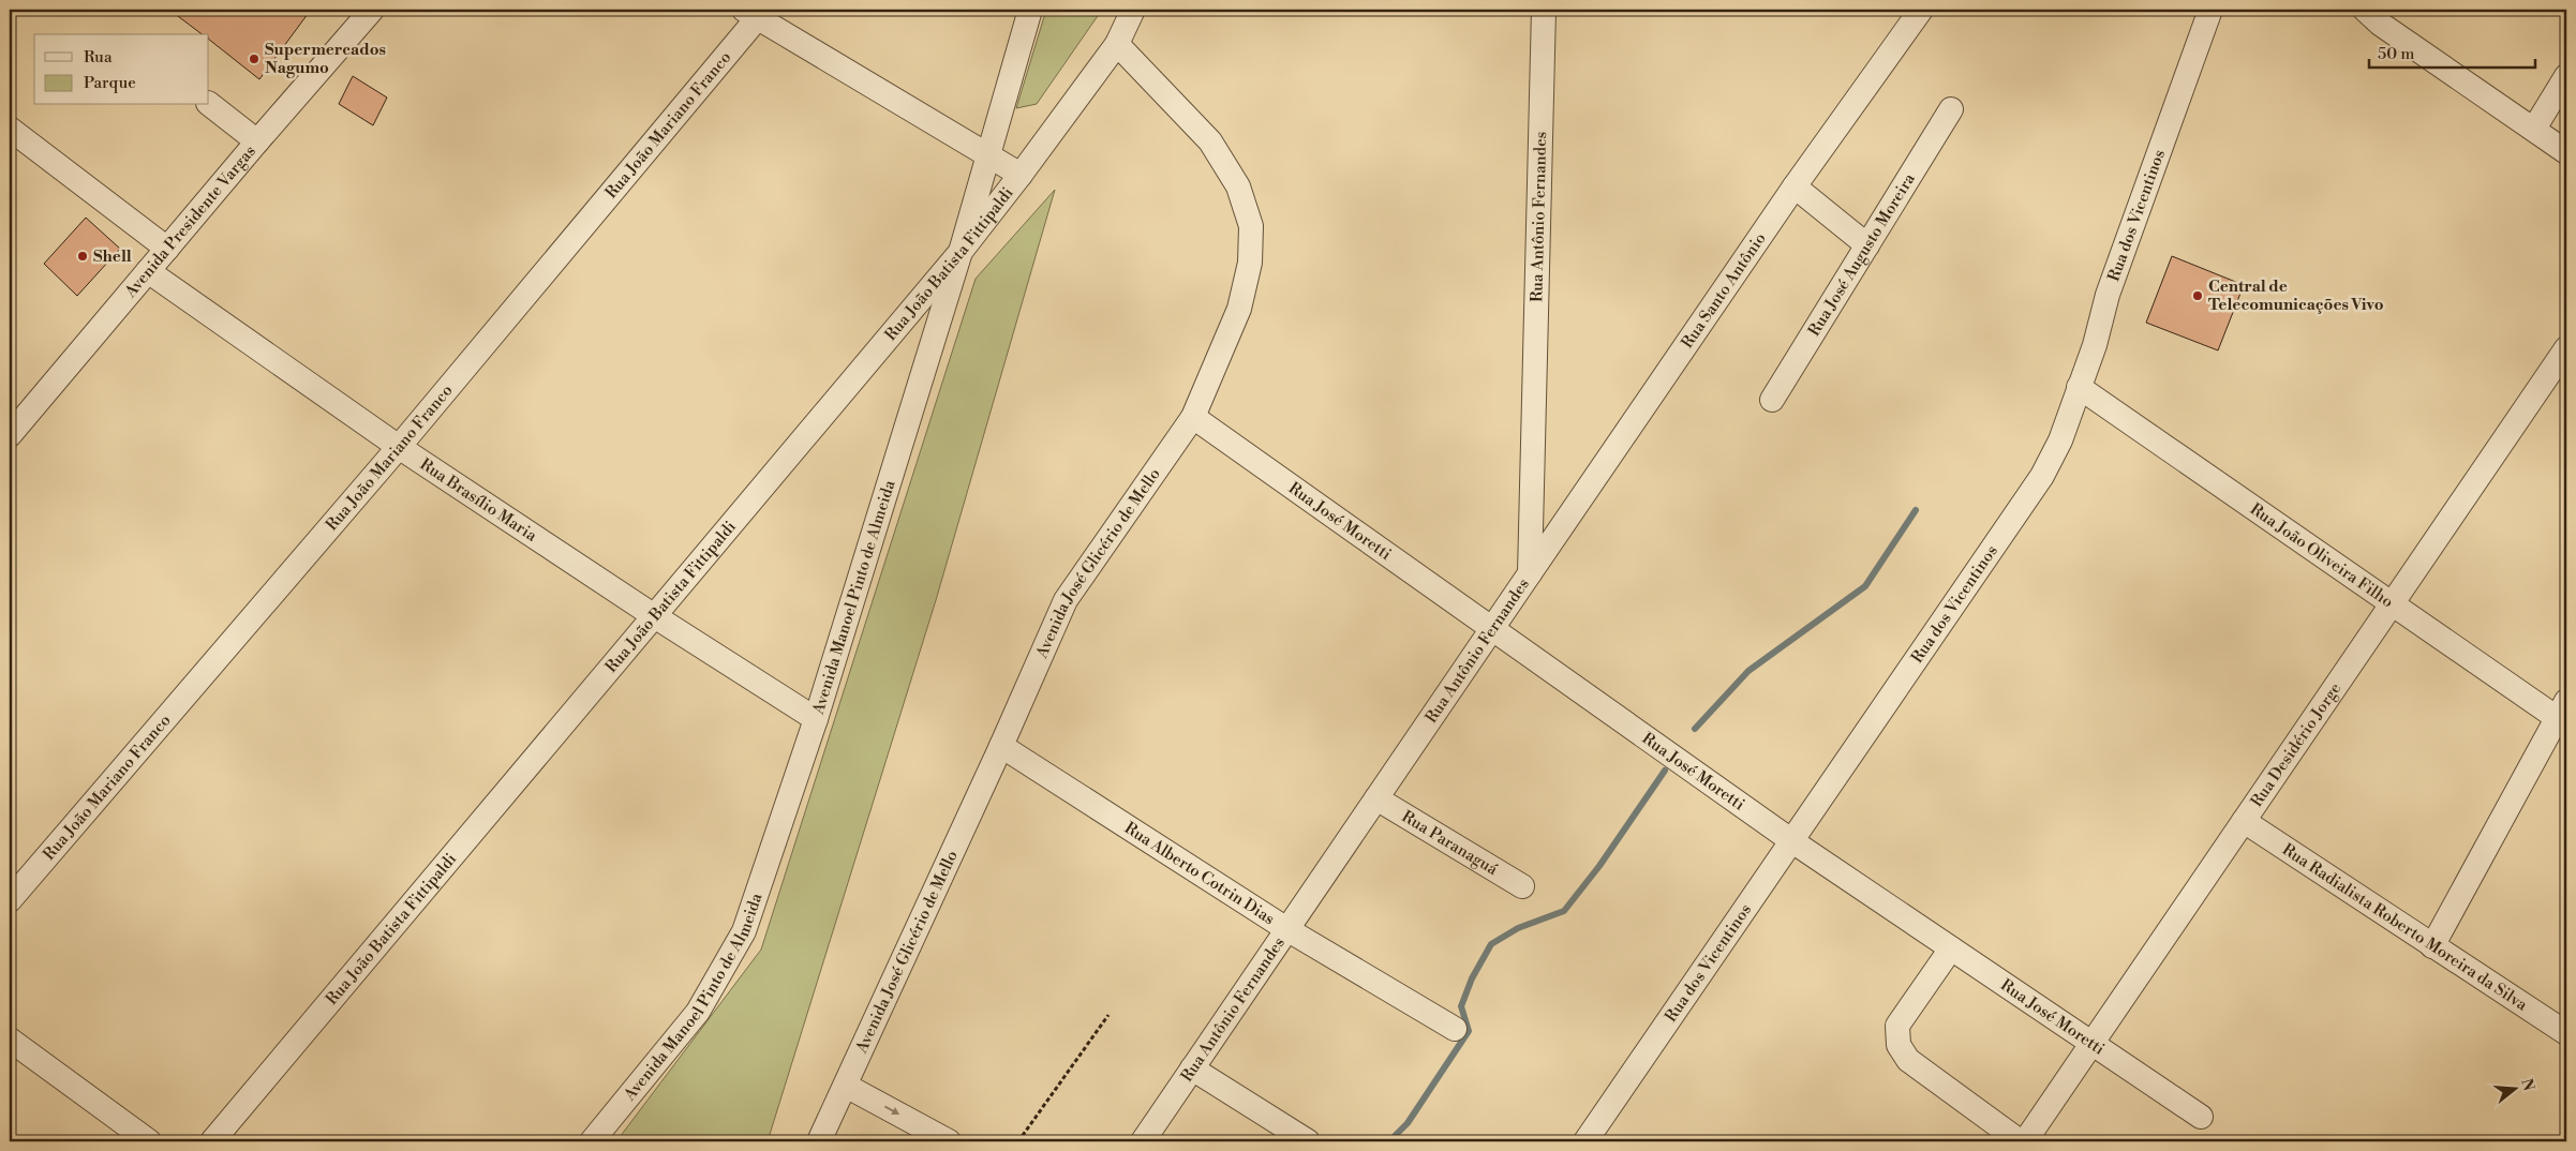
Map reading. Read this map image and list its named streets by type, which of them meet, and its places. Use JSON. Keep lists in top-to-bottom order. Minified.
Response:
{"streets":{"street":["Rua João Mariano Franco","Rua dos Vicentinos","Rua Antônio Fernandes","Avenida Presidente Vargas","Rua José Augusto Moreira","Rua João Batista Fittipaldi","Rua Santo Antônio","Rua Brasílio Maria","Rua José Moretti","Rua João Oliveira Filho","Avenida José Glicério de Mello","Avenida Manoel Pinto de Almeida","Rua Desidério Jorge","Rua Paranaguá","Rua Alberto Cotrin Dias","Rua Radialista Roberto Moreira da Silva"]},"crossings":[["Rua João Mariano Franco","Rua Brasílio Maria"],["Rua dos Vicentinos","Rua José Moretti"],["Rua dos Vicentinos","Rua João Oliveira Filho"],["Rua Antônio Fernandes","Rua Santo Antônio"],["Rua Antônio Fernandes","Rua José Moretti"],["Rua Antônio Fernandes","Rua Paranaguá"],["Rua Antônio Fernandes","Rua Alberto Cotrin Dias"],["Avenida Presidente Vargas","Rua Brasílio Maria"],["Rua João Batista Fittipaldi","Rua Brasílio Maria"],["Rua João Batista Fittipaldi","Avenida José Glicério de Mello"],["Rua João Batista Fittipaldi","Avenida Manoel Pinto de Almeida"],["Rua Brasílio Maria","Avenida Manoel Pinto de Almeida"],["Rua José Moretti","Avenida José Glicério de Mello"],["Rua José Moretti","Rua Desidério Jorge"],["Rua João Oliveira Filho","Rua Desidério Jorge"],["Avenida José Glicério de Mello","Rua Alberto Cotrin Dias"],["Rua Desidério Jorge","Rua Radialista Roberto Moreira da Silva"]],"places":["Supermercados Nagumo","Shell","Central de Telecomunicações Vivo"],"legend":["Rua","Parque"],"scale_bar":"50 m","north":"right"}
